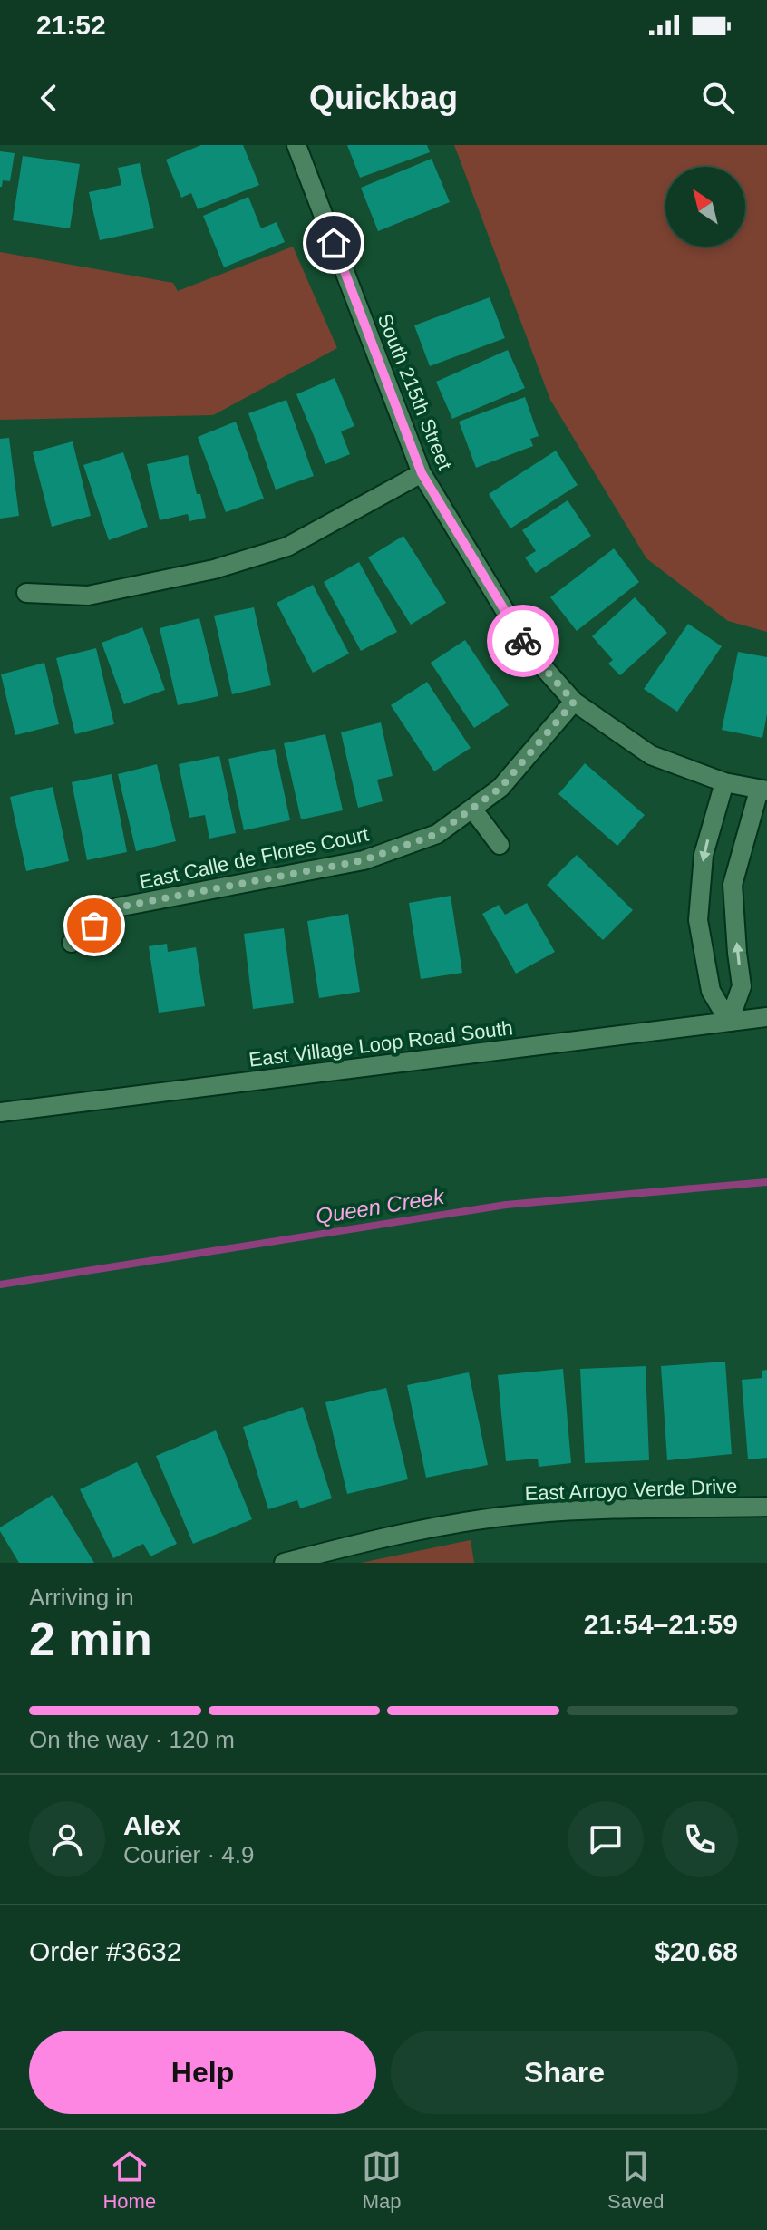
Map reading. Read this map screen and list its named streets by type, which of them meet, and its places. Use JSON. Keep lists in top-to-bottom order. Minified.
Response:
{"streets":{"street":["South 215th Street","East Calle de Flores Court","East Village Loop Road South","East Arroyo Verde Drive"]},"crossings":[["South 215th Street","East Calle de Flores Court"]],"water":["Queen Creek"],"north":"top left","page":{"status":"21:52","header":"Quickbag","heading":["2 min","Arriving in","21:54–21:59"],"panel":["Alex","Courier · 4.9","Order #3632","$20.68"],"bar":"On the way · 120 m","buttons":["Help","Share"],"tabs":["Home","Map","Saved"]}}
